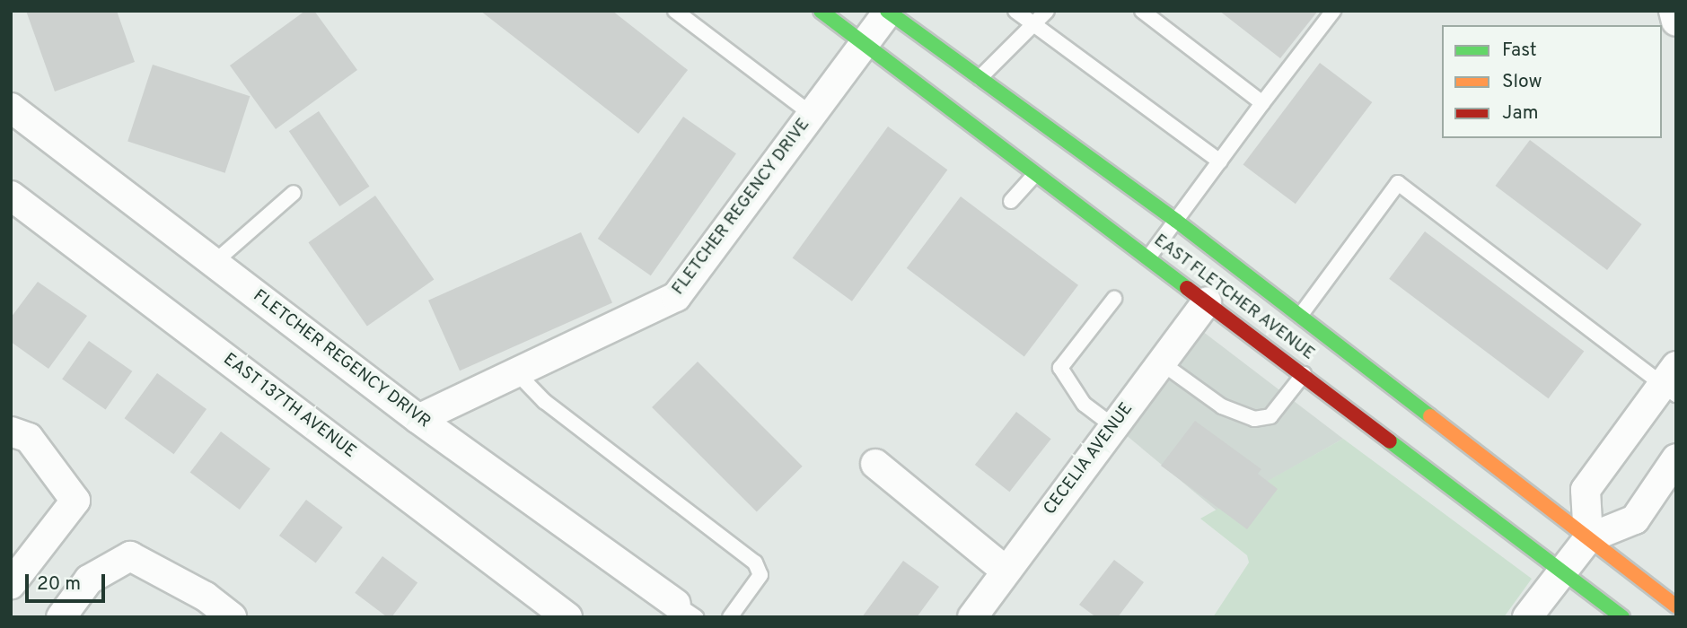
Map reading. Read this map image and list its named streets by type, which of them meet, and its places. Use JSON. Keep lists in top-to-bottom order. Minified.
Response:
{"streets":{"main road":["EAST FLETCHER AVENUE"],"street":["FLETCHER REGENCY DRIVE","FLETCHER REGENCY DRIVR","EAST 137TH AVENUE","CECELIA AVENUE"]},"crossings":[["FLETCHER REGENCY DRIVE","EAST FLETCHER AVENUE"],["FLETCHER REGENCY DRIVE","FLETCHER REGENCY DRIVR"],["EAST FLETCHER AVENUE","CECELIA AVENUE"]],"legend":["Fast","Slow","Jam"],"scale_bar":"20 m"}
